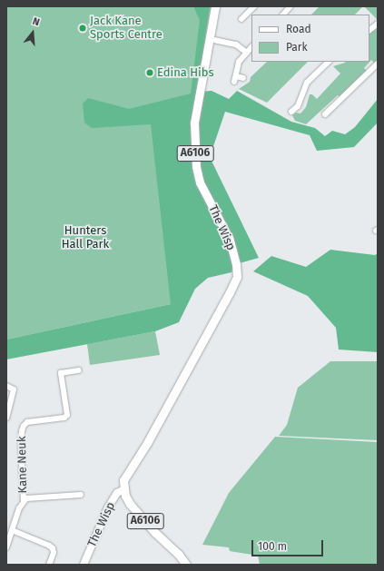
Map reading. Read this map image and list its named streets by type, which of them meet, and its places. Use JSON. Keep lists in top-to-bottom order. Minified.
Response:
{"streets":{"main road":["A6106","The Wisp"],"street":["Kane Neuk"]},"crossings":[["A6106","The Wisp"]],"parks":["Hunters Hall Park"],"places":["Jack Kane Sports Centre","Edina Hibs"],"legend":["Road","Park"],"scale_bar":"100 m","north":"top"}
